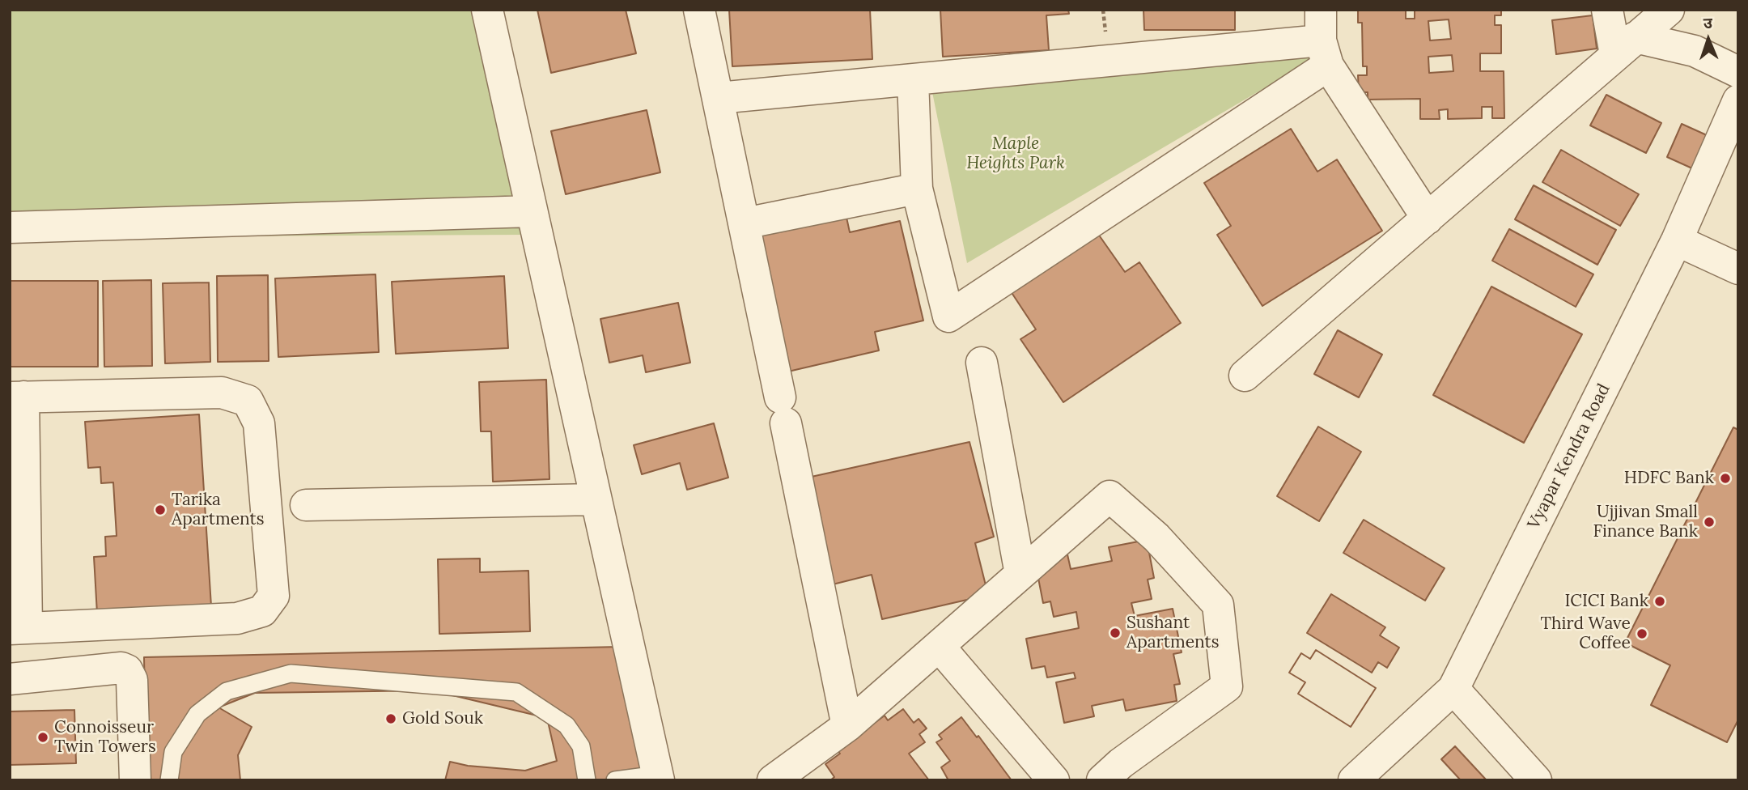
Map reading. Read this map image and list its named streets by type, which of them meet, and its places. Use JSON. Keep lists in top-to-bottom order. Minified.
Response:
{"streets":{"street":["Vyapar Kendra Road"]},"parks":["Maple Heights Park"],"places":["HDFC Bank","Tarika Apartments","Ujjivan Small Finance Bank","ICICI Bank","Sushant Apartments","Third Wave Coffee","Gold Souk","Connoisseur Twin Towers"],"north":"top"}
